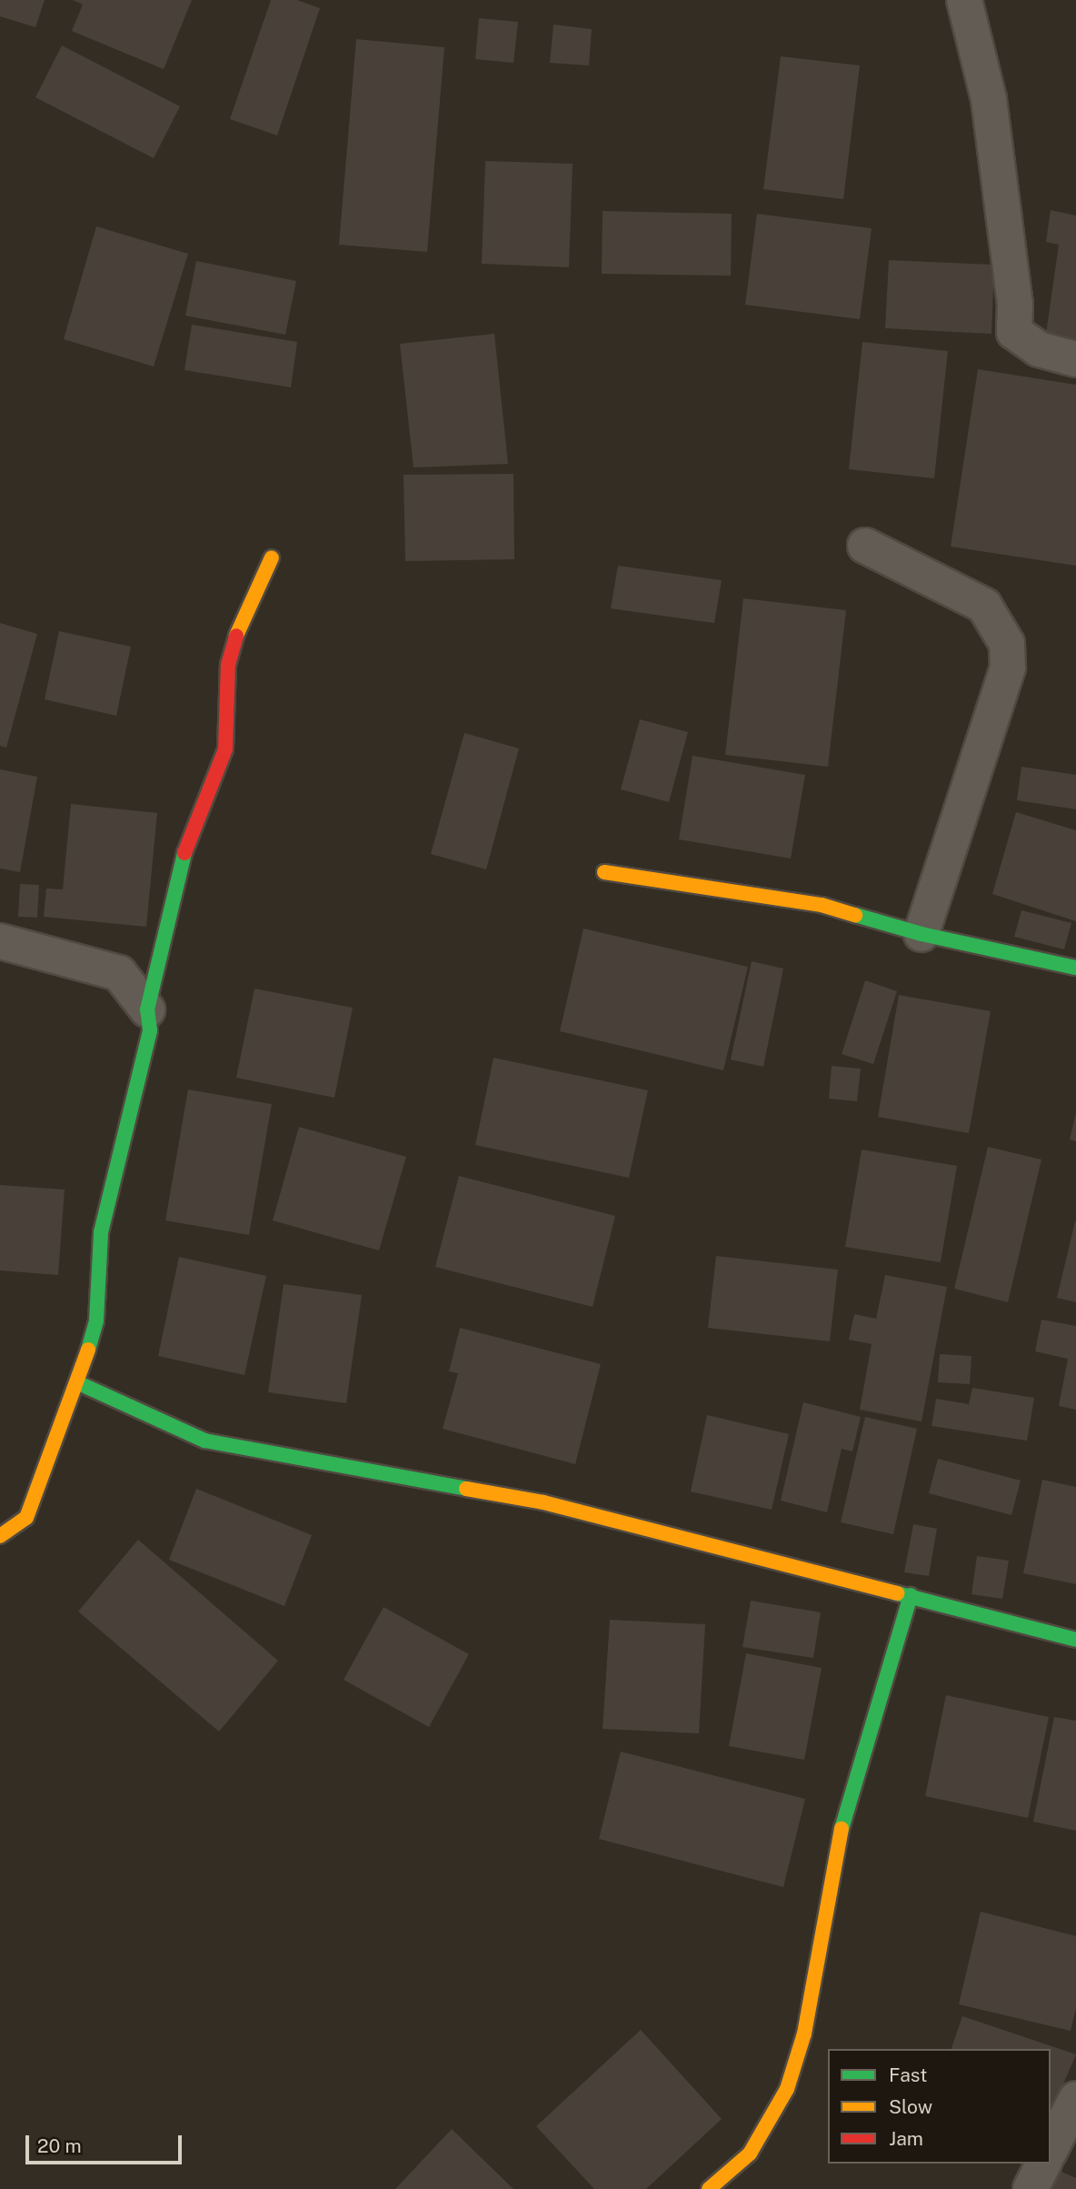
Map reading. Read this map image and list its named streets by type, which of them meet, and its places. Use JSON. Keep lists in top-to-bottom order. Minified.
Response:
{"legend":["Fast","Slow","Jam"],"scale_bar":"20 m"}
